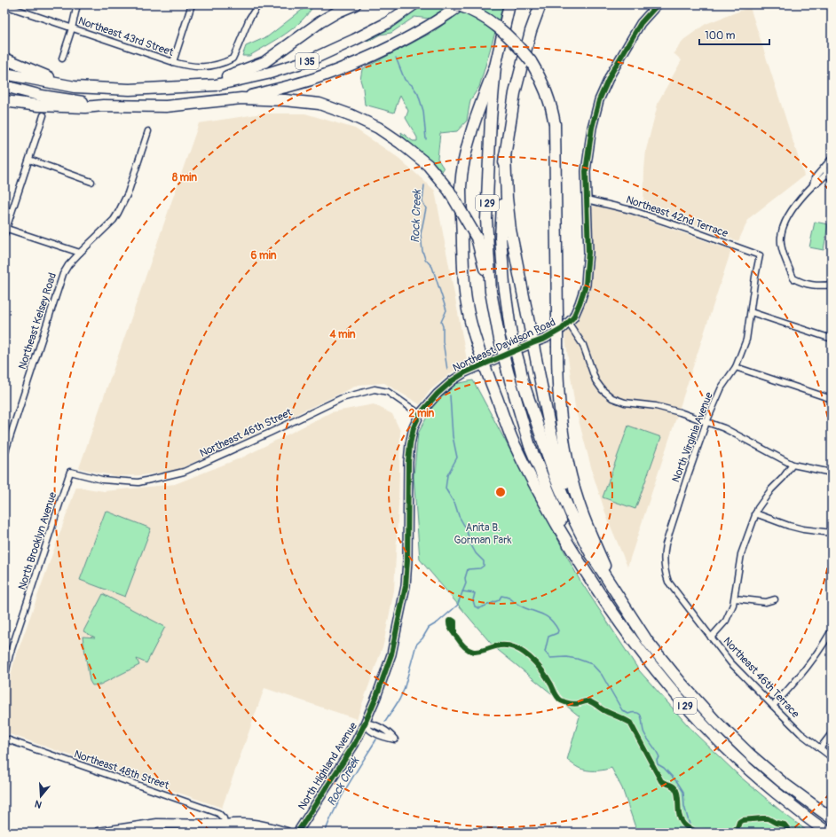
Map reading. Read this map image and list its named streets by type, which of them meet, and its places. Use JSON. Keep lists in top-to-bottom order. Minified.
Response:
{"streets":{"highway":["I 35","I 29"],"street":["Northeast 43rd Street","Northeast 42nd Terrace","Northeast Kelsey Road","Northeast Davidson Road","Northeast 46th Street","North Virginia Avenue","North Brooklyn Avenue","Northeast 46th Terrace","North Highland Avenue","Northeast 48th Street"]},"crossings":[["Northeast 42nd Terrace","Northeast Davidson Road"],["Northeast 42nd Terrace","North Virginia Avenue"],["Northeast Davidson Road","Northeast 46th Street"],["Northeast Davidson Road","North Highland Avenue"],["Northeast 46th Street","North Brooklyn Avenue"],["North Virginia Avenue","Northeast 46th Terrace"]],"water":["Rock Creek"],"parks":["Anita B. Gorman Park"],"scale_bar":"100 m","north":"bottom","rings":["8 min","6 min","4 min","2 min"]}
